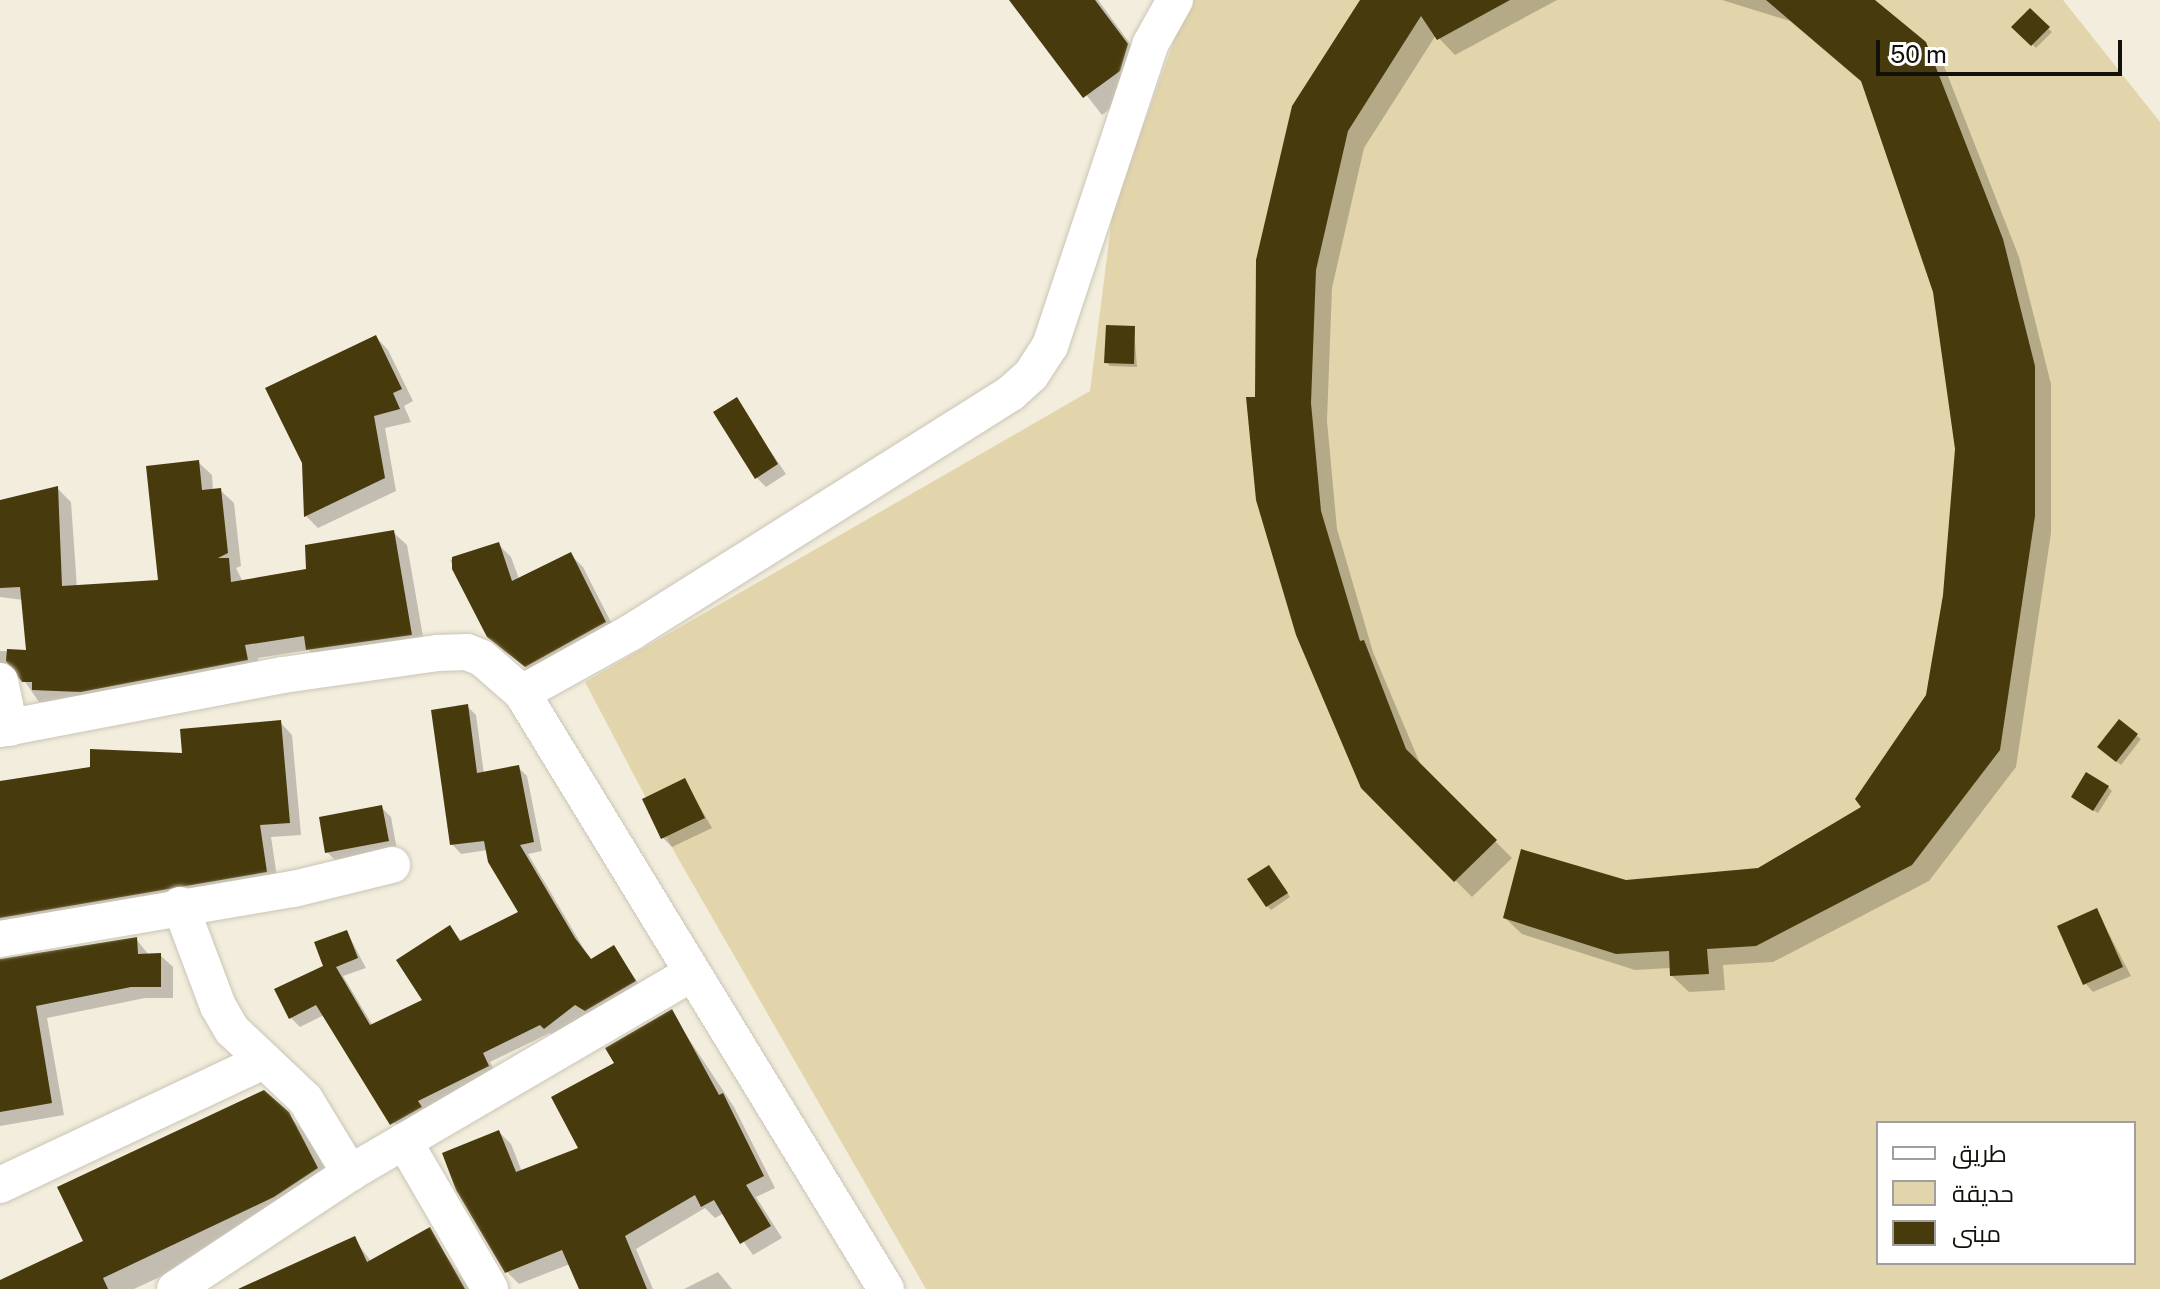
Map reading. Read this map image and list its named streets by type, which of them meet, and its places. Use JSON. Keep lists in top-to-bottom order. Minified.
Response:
{"legend":["طريق","حديقة","مبنى"],"scale_bar":"50 m"}
